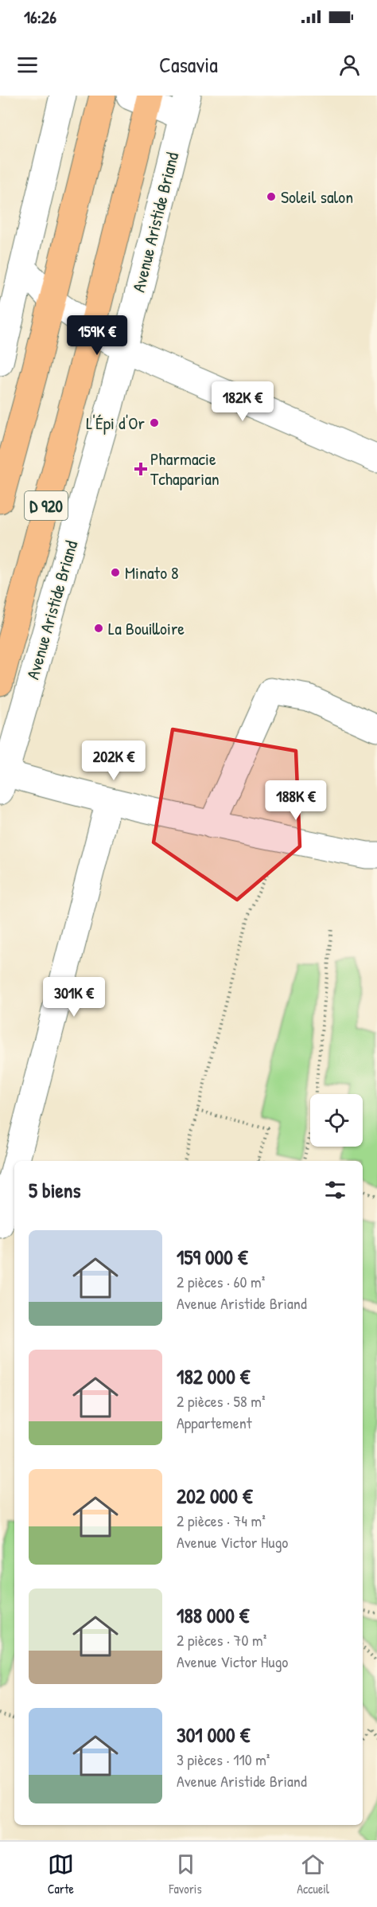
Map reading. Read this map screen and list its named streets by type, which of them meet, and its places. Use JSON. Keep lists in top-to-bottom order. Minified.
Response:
{"streets":{"main road":["Avenue Aristide Briand","D 920"]},"places":{"other":["Soleil salon","L'Épi d'Or","Minato 8","La Bouilloire"],"health":["Pharmacie Tchaparian"]},"page":{"status":"16:26","header":"Casavia","price":["159K €","182K €","202K €","188K €","301K €"],"heading":"5 biens","list":[{"name":"159 000 €","note":"2 pièces · 60 m² · Avenue Aristide Briand"},{"name":"182 000 €","note":"2 pièces · 58 m² · Appartement"},{"name":"202 000 €","note":"2 pièces · 74 m² · Avenue Victor Hugo"},{"name":"188 000 €","note":"2 pièces · 70 m² · Avenue Victor Hugo"},{"name":"301 000 €","note":"3 pièces · 110 m² · Avenue Aristide Briand"}],"tabs":["Carte","Favoris","Accueil"]}}
